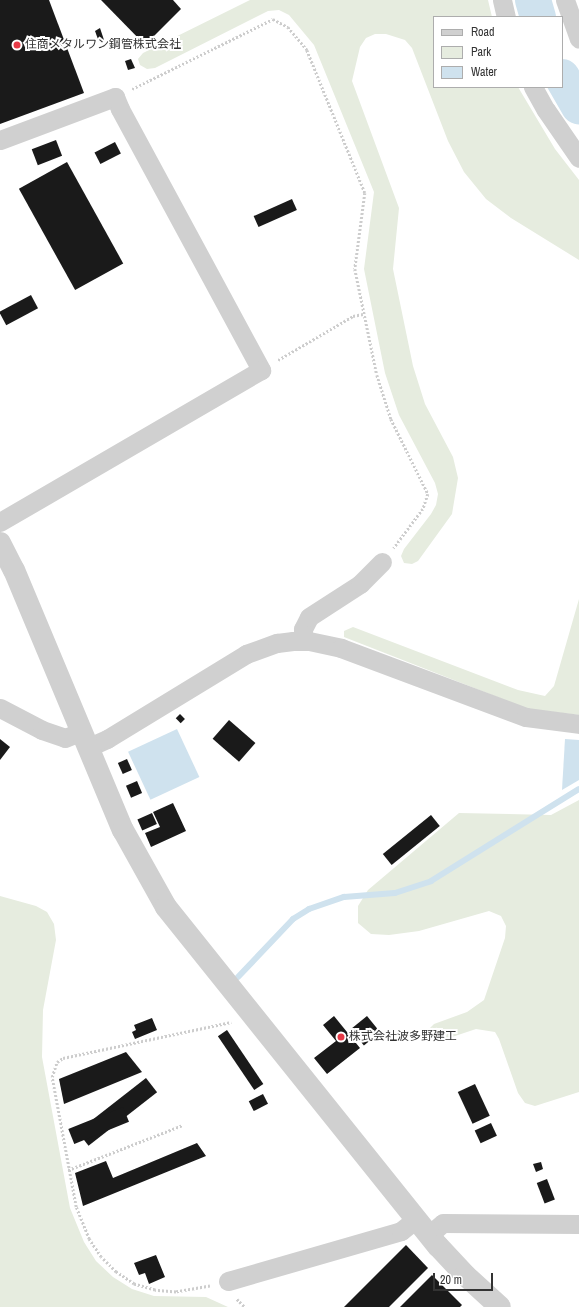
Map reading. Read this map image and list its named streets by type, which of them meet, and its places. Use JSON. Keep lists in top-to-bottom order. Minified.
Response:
{"places":["住商メタルワン鋼管株式会社","株式会社波多野建工"],"legend":["Road","Park","Water"],"scale_bar":"20 m"}
